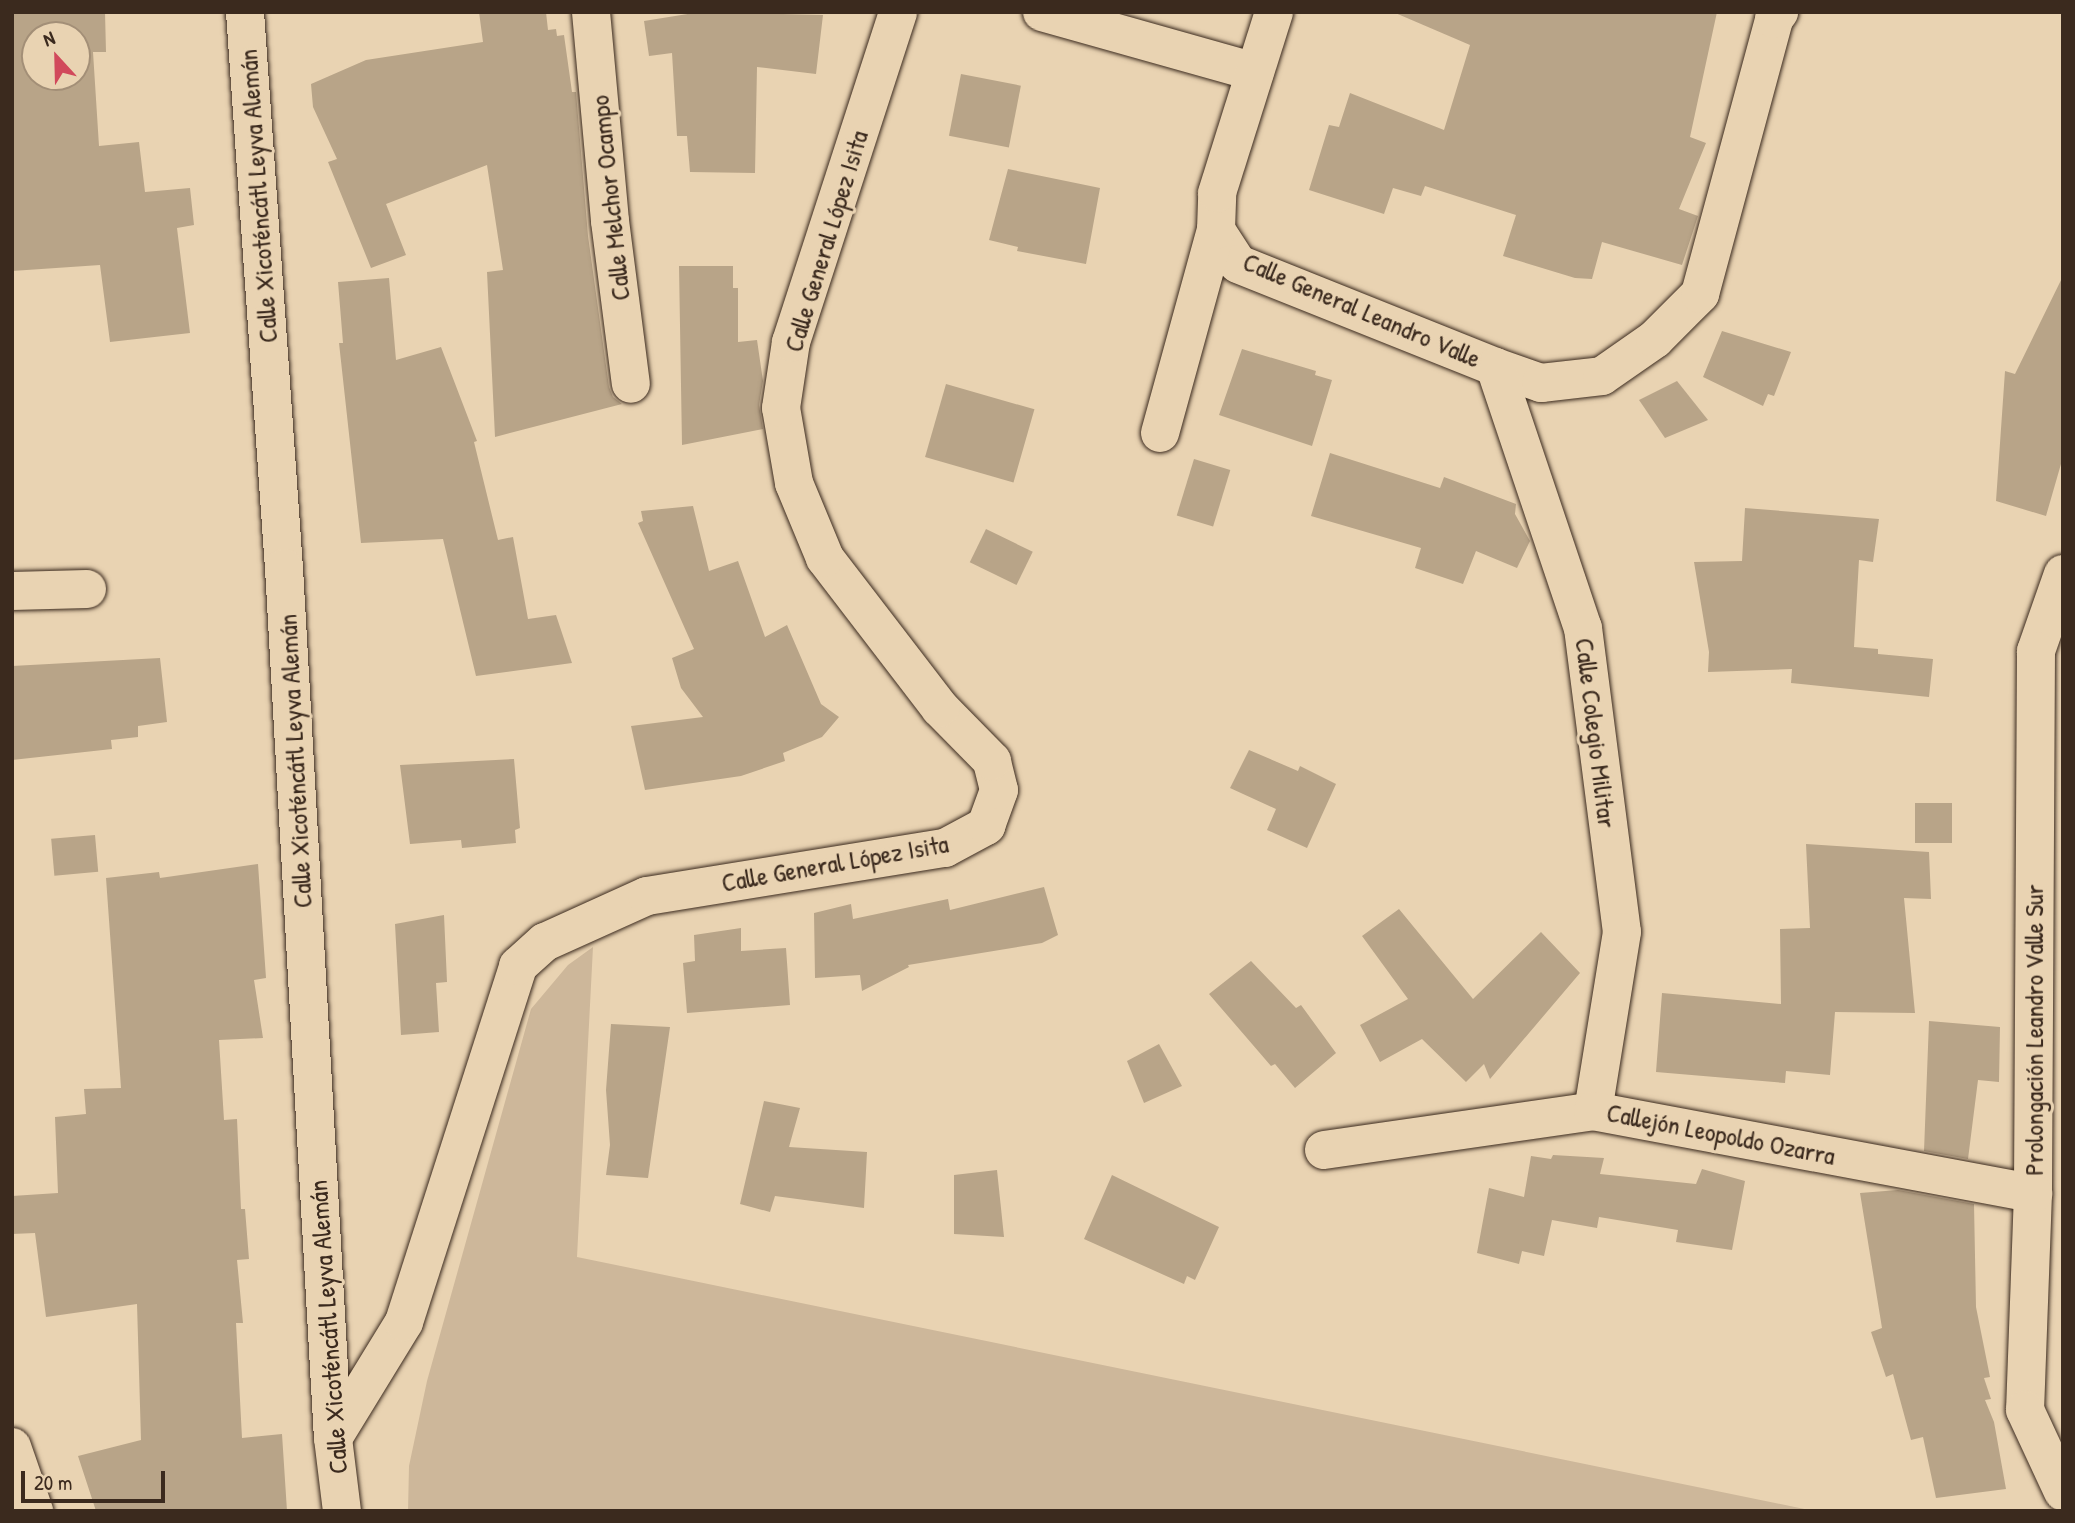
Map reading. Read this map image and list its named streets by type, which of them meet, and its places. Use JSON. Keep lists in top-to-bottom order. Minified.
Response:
{"streets":{"street":["Calle Xicoténcátl Leyva Alemán","Calle Melchor Ocampo","Calle General López Isita","Calle General Leandro Valle","Calle Colegio Militar","Prolongación Leandro Valle Sur","Callejón Leopoldo Ozarra"]},"crossings":[["Calle Xicoténcátl Leyva Alemán","Calle General López Isita"],["Calle General Leandro Valle","Calle Colegio Militar"],["Calle Colegio Militar","Callejón Leopoldo Ozarra"],["Prolongación Leandro Valle Sur","Callejón Leopoldo Ozarra"]],"scale_bar":"20 m","north":"top"}
